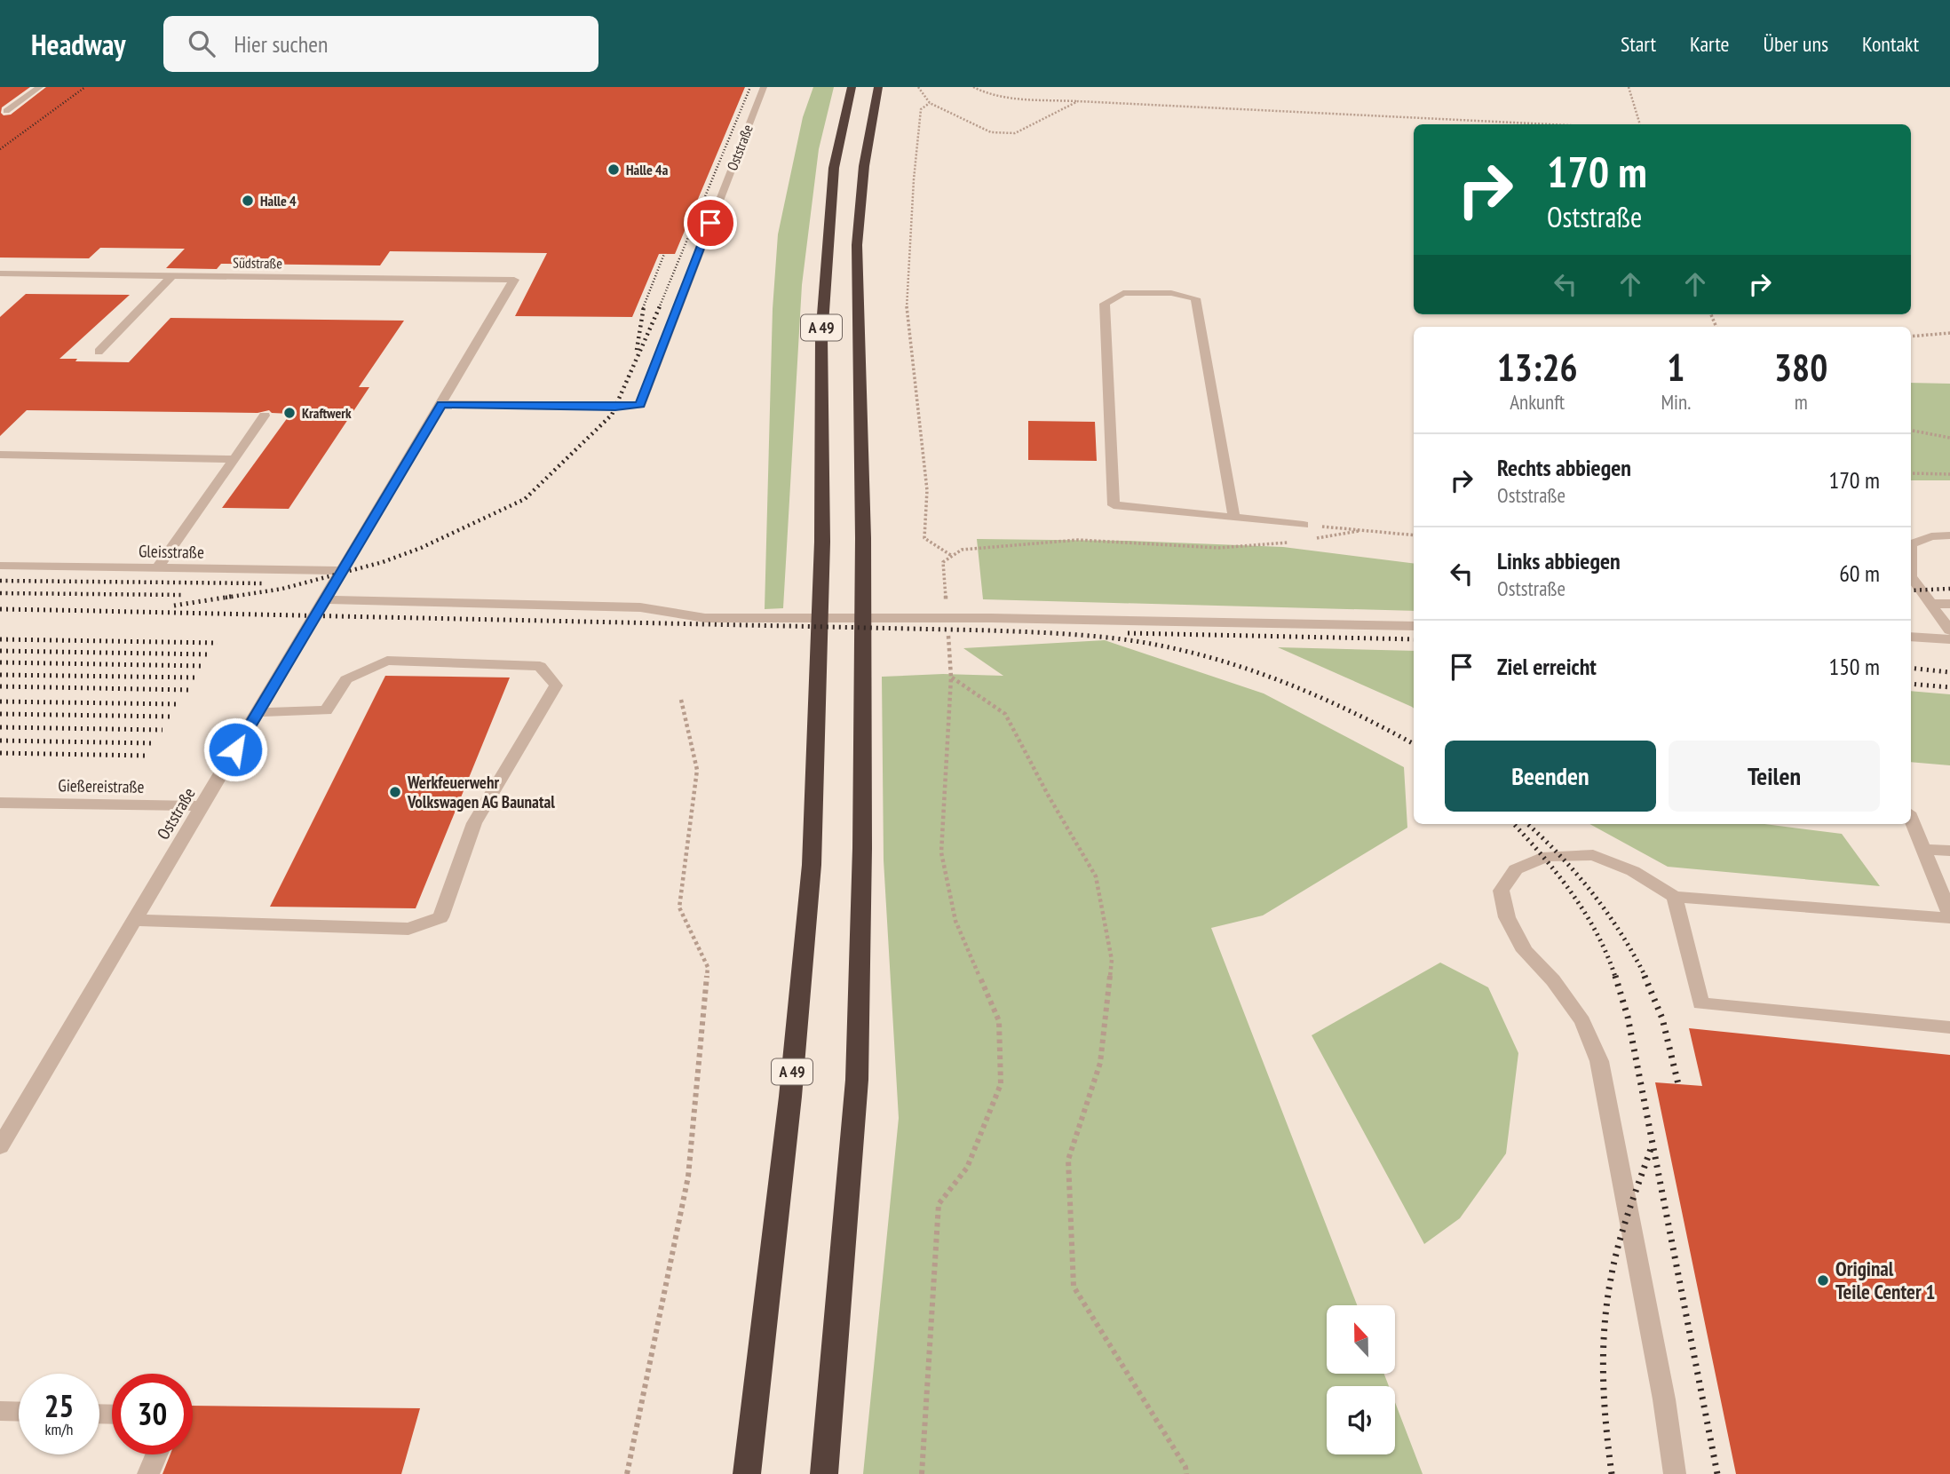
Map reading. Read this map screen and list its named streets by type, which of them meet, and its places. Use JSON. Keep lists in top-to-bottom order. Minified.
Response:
{"streets":{"highway":["A 49"],"street":["Oststraße","Südstraße","Gleisstraße","Gießereistraße"]},"crossings":[["Oststraße","Südstraße"],["Oststraße","Gleisstraße"],["Oststraße","Gießereistraße"]],"places":["Halle 4a","Halle 4","Kraftwerk","Werkfeuerwehr Volkswagen AG Baunatal","Original Teile Center 1"],"north":"top","page":{"header":"Headway","search":"Hier suchen","nav":["Start","Karte","Über uns","Kontakt"],"turn":["170 m","Oststraße"],"eta":["13:26","Ankunft","1","Min.","380","m"],"list":[{"name":"Rechts abbiegen","note":"Oststraße","value":"170 m"},{"name":"Links abbiegen","note":"Oststraße","value":"60 m"},{"name":"Ziel erreicht","value":"150 m"}],"buttons":["Beenden","Teilen"],"speed":"25 km/h","limit":"30"}}
